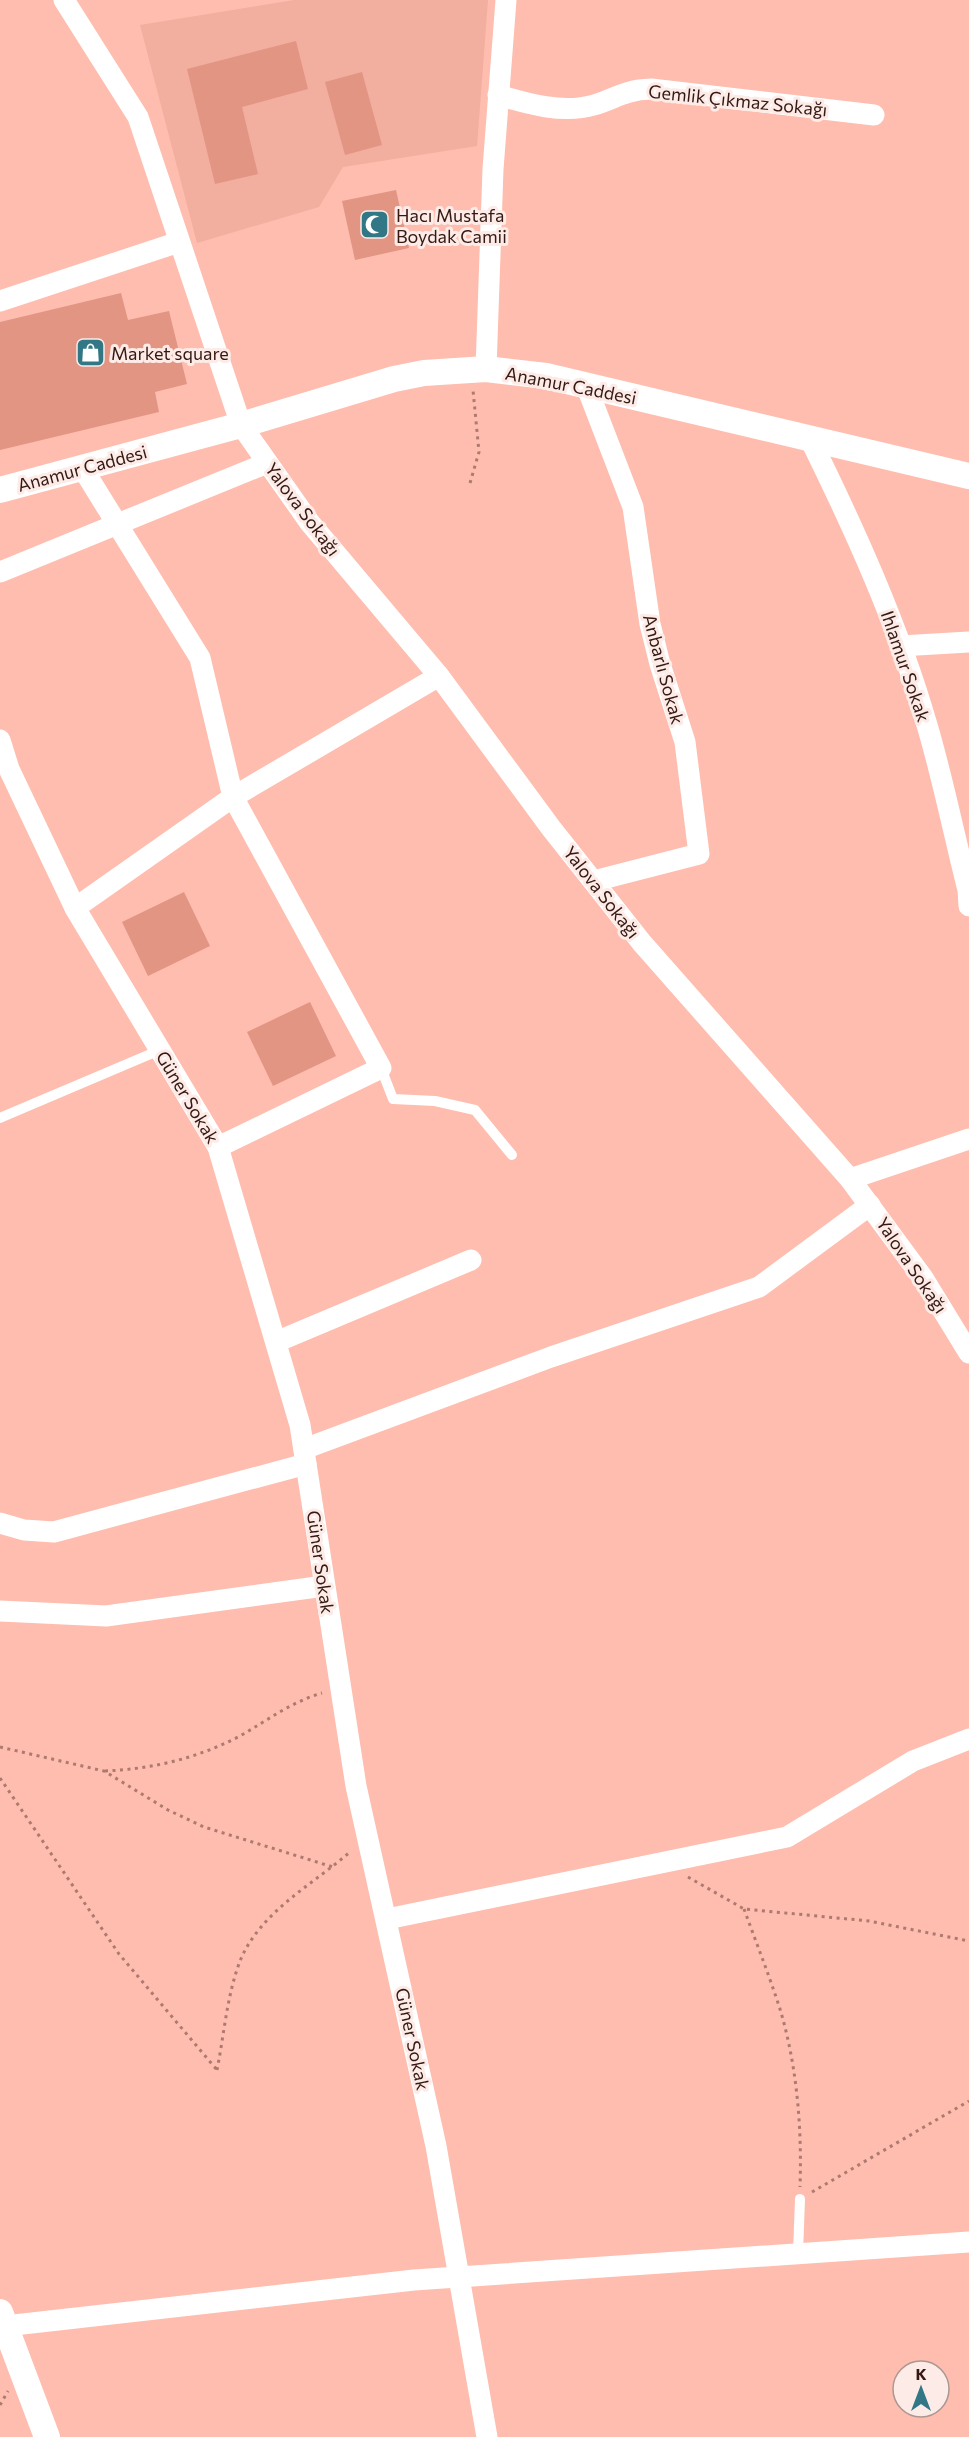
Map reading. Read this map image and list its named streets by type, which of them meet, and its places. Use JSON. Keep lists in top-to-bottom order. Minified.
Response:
{"streets":{"street":["Gemlik Çıkmaz Sokağı","Anamur Caddesi","Yalova Sokağı","Ihlamur Sokak","Anbarlı Sokak","Güner Sokak"]},"crossings":[["Anamur Caddesi","Yalova Sokağı"],["Anamur Caddesi","Ihlamur Sokak"],["Anamur Caddesi","Anbarlı Sokak"],["Yalova Sokağı","Anbarlı Sokak"]],"places":{"mosque":["Hacı Mustafa Boydak Camii"],"shop":["Market square"]},"north":"top"}
